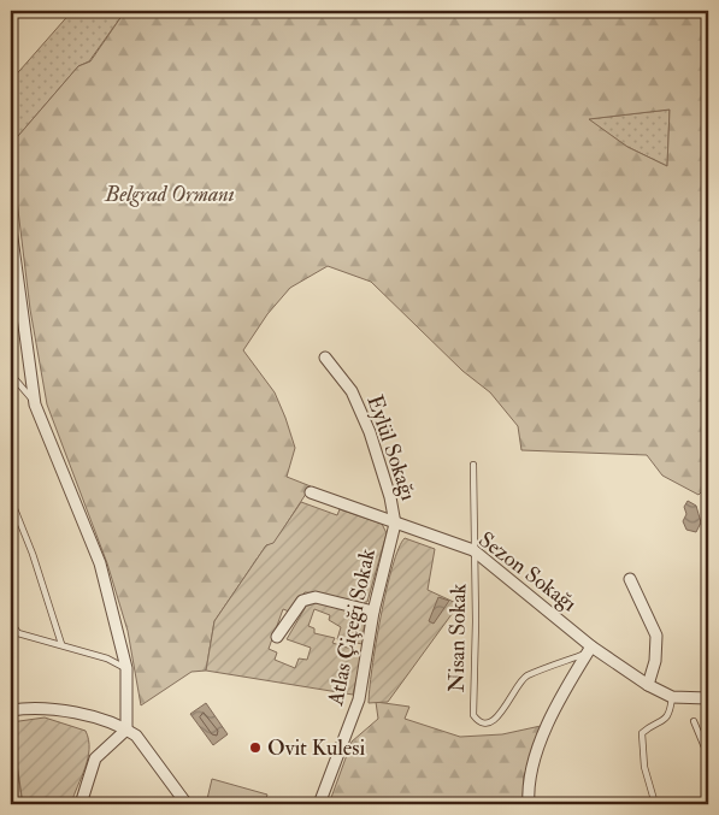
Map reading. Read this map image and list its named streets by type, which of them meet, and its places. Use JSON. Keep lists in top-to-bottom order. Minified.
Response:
{"streets":{"street":["Eylül Sokağı","Sezon Sokağı","Atlas Çiçeği Sokak"],"lane":["Nisan Sokak"]},"crossings":[["Eylül Sokağı","Sezon Sokağı"],["Eylül Sokağı","Atlas Çiçeği Sokak"],["Sezon Sokağı","Atlas Çiçeği Sokak"],["Sezon Sokağı","Nisan Sokak"]],"parks":["Belgrad Ormanı"],"places":["Ovit Kulesi"]}
